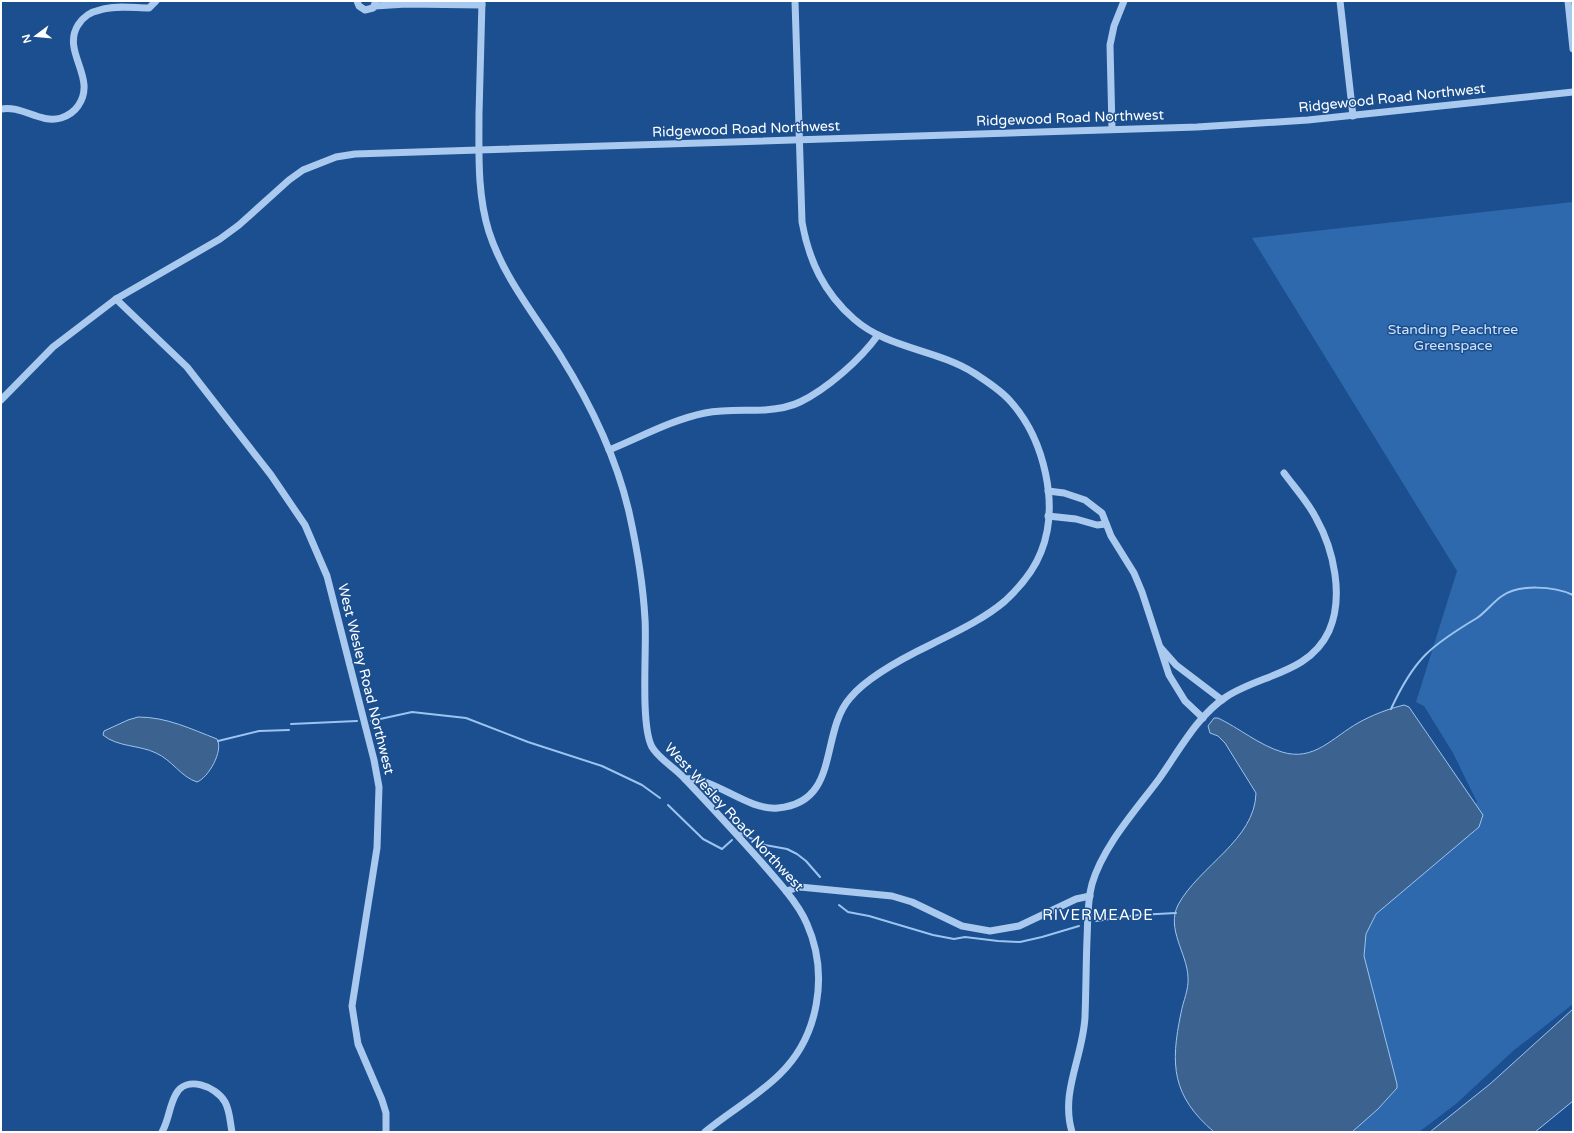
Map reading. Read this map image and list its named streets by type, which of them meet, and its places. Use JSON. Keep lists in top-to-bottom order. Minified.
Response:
{"streets":{"street":["Ridgewood Road Northwest","West Wesley Road Northwest"]},"crossings":[["Ridgewood Road Northwest","West Wesley Road Northwest"]],"districts":["RIVERMEADE"],"parks":["Standing Peachtree Greenspace"],"north":"left"}
